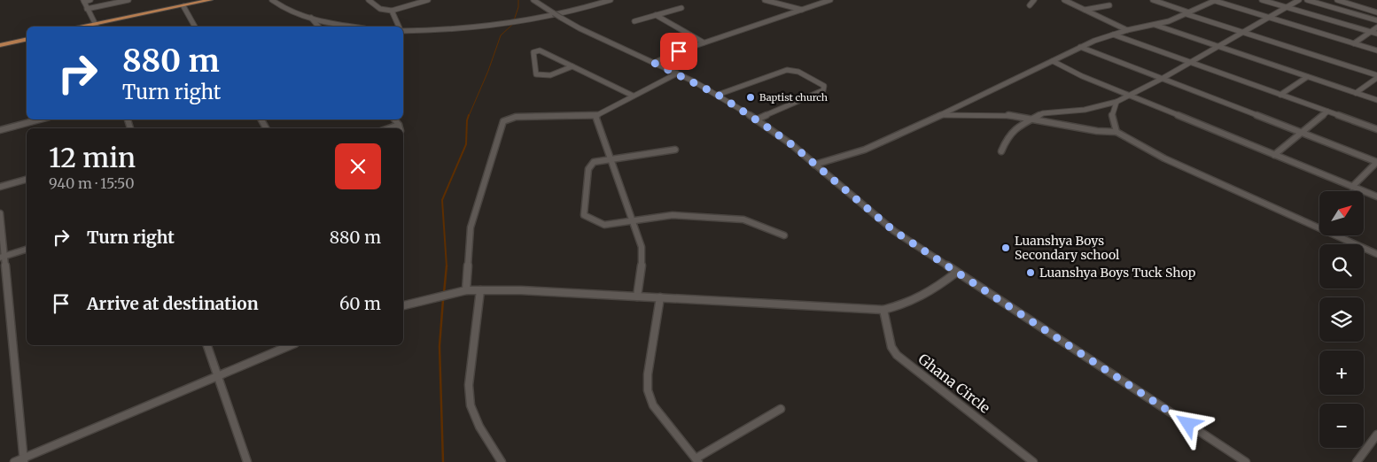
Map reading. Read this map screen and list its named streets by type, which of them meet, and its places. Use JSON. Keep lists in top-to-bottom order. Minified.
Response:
{"streets":{"street":["Ghana Circle"]},"places":["Baptist church","Luanshya Boys Secondary school","Luanshya Boys Tuck Shop"],"north":"top right","page":{"turn":["880 m","Turn right"],"heading":["12 min","940 m · 15:50"],"map_buttons":["+","−"],"list":[{"name":"Turn right","value":"880 m"},{"name":"Arrive at destination","value":"60 m"}]}}
